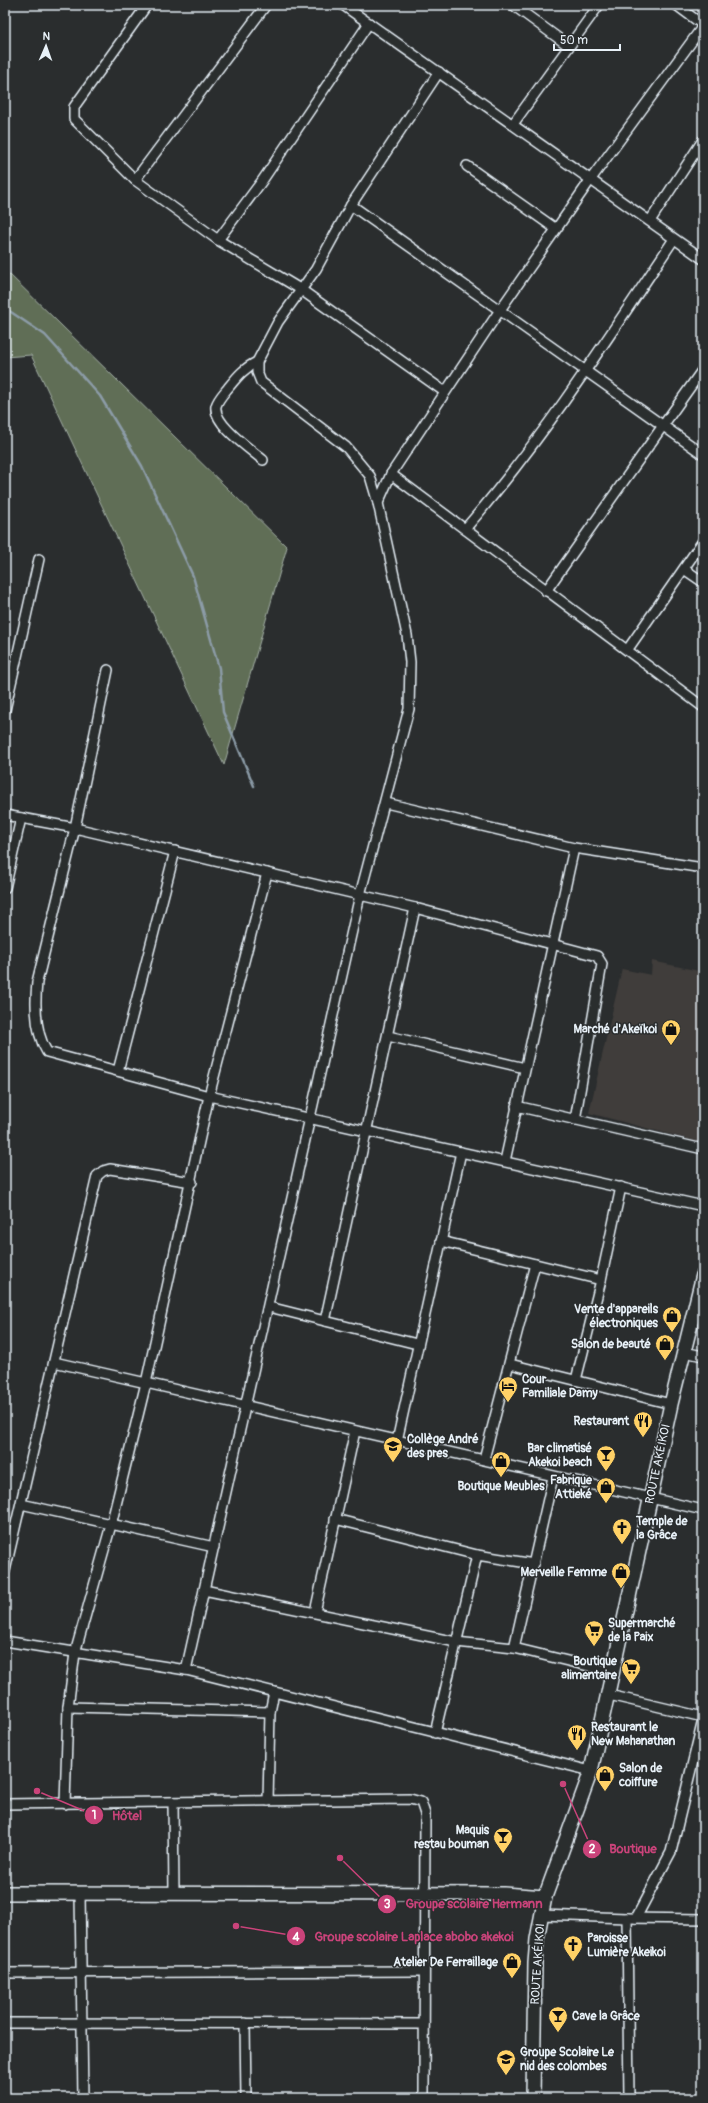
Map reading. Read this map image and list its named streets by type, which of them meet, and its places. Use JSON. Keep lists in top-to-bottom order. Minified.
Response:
{"streets":{"street":["ROUTE AKÉIKOI"]},"places":{"shop":["Marché d'Akeïkoi","Vente d'appareils électroniques","Salon de beauté","Boutique Meubles","Fabrique Attieké","Merveille Femme","Salon de coiffure","Atelier De Ferraillage"],"hotel":["Cour Familiale Damy"],"restaurant":["Restaurant","Restaurant le New Mahanathan"],"school or university":["Collège André des pres","Groupe Scolaire Le nid des colombes"],"bar":["Bar climatisé Akekoi beach","Maquis restau bouman","Cave la Grâce"],"church":["Temple de la Grâce","Paroisse Lumière Akeikoi"],"supermarket":["Supermarché de la Paix","Boutique alimentaire"],"other":["Boutique","Hôtel","Groupe scolaire Hermann","Groupe scolaire Laplace abobo akekoi"]},"scale_bar":"50 m","north":"top"}
